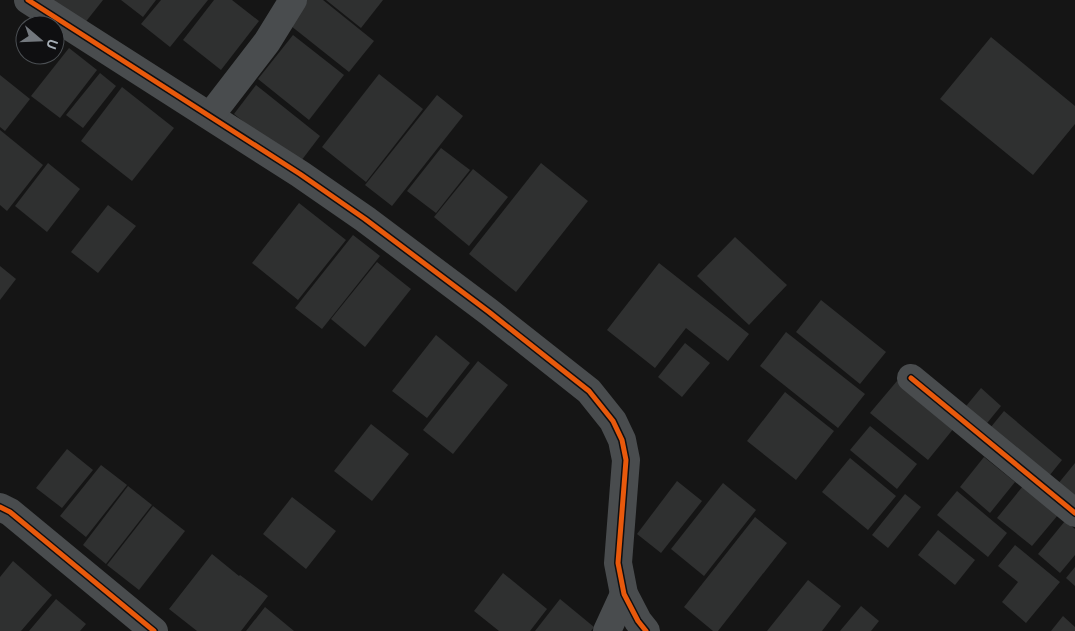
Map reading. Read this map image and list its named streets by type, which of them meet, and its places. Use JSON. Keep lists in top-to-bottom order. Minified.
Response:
{"north":"right"}
